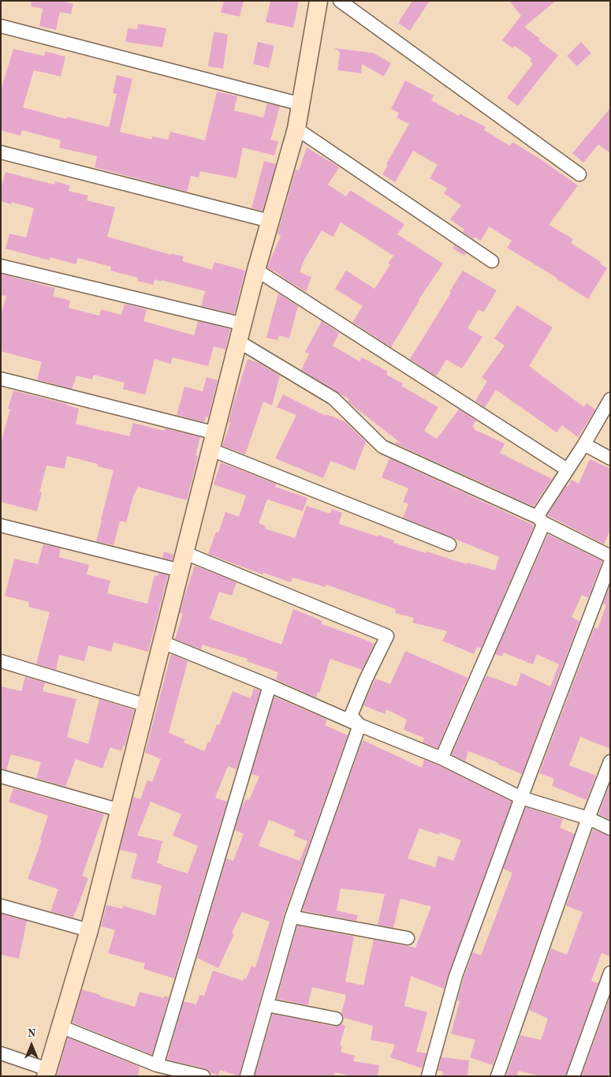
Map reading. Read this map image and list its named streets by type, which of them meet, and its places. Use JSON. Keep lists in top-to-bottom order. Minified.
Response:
{"north":"top"}
